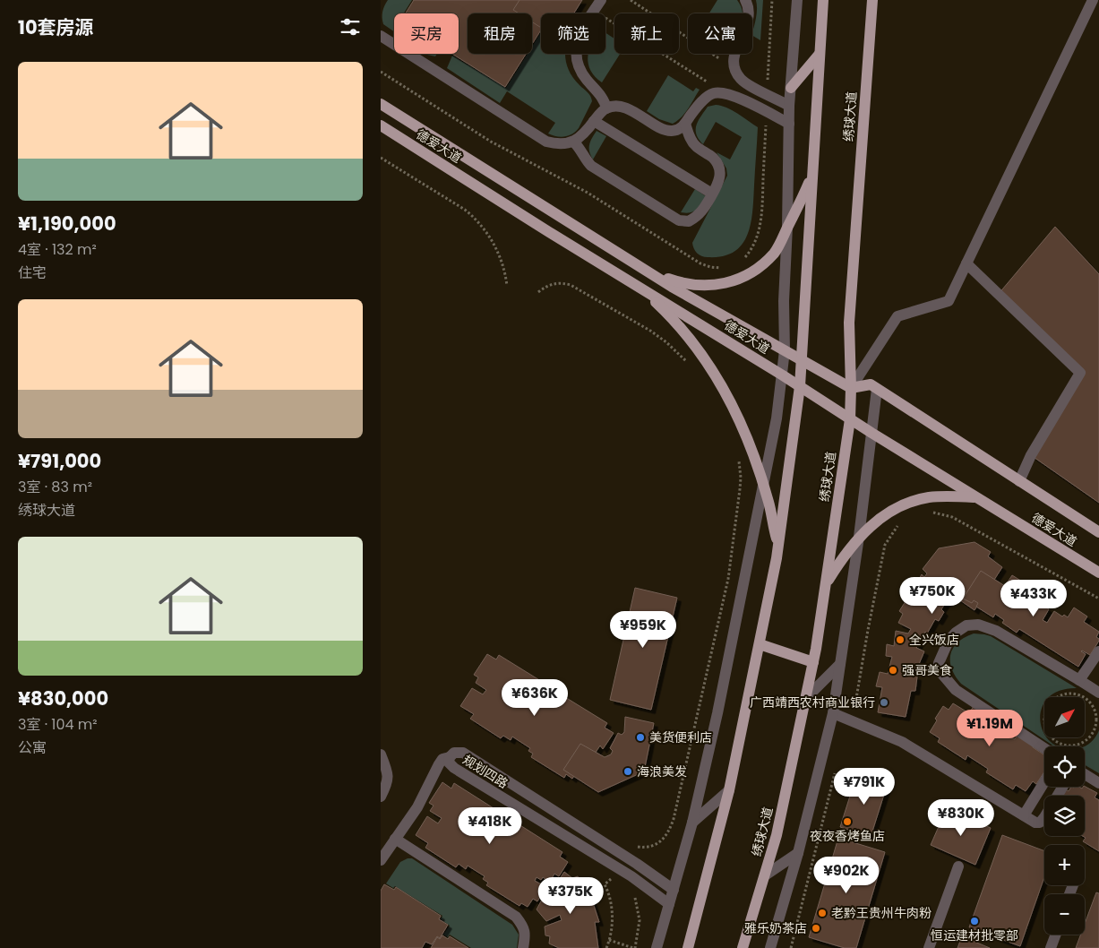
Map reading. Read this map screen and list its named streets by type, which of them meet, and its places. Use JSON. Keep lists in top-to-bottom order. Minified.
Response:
{"streets":{"main road":["绣球大道","德爱大道"],"street":["规划四路"]},"crossings":[["绣球大道","德爱大道"]],"places":["全兴饭店","强哥美食","广西靖西农村商业银行","美货便利店","海浪美发","夜夜香烤鱼店","老黔王贵州牛肉粉","恒运建材批零部","雅乐奶茶店"],"north":"top right","page":{"heading":"10套房源","chip":["买房","租房","筛选","新上","公寓"],"list":[{"name":"¥1,190,000","note":"4室 · 132 m² · 住宅"},{"name":"¥791,000","note":"3室 · 83 m² · 绣球大道"},{"name":"¥830,000","note":"3室 · 104 m² · 公寓"}],"price":["¥750K","¥433K","¥959K","¥636K","¥1.19M","¥791K","¥830K","¥418K","¥902K","¥375K"],"map_buttons":["+","−"]}}
